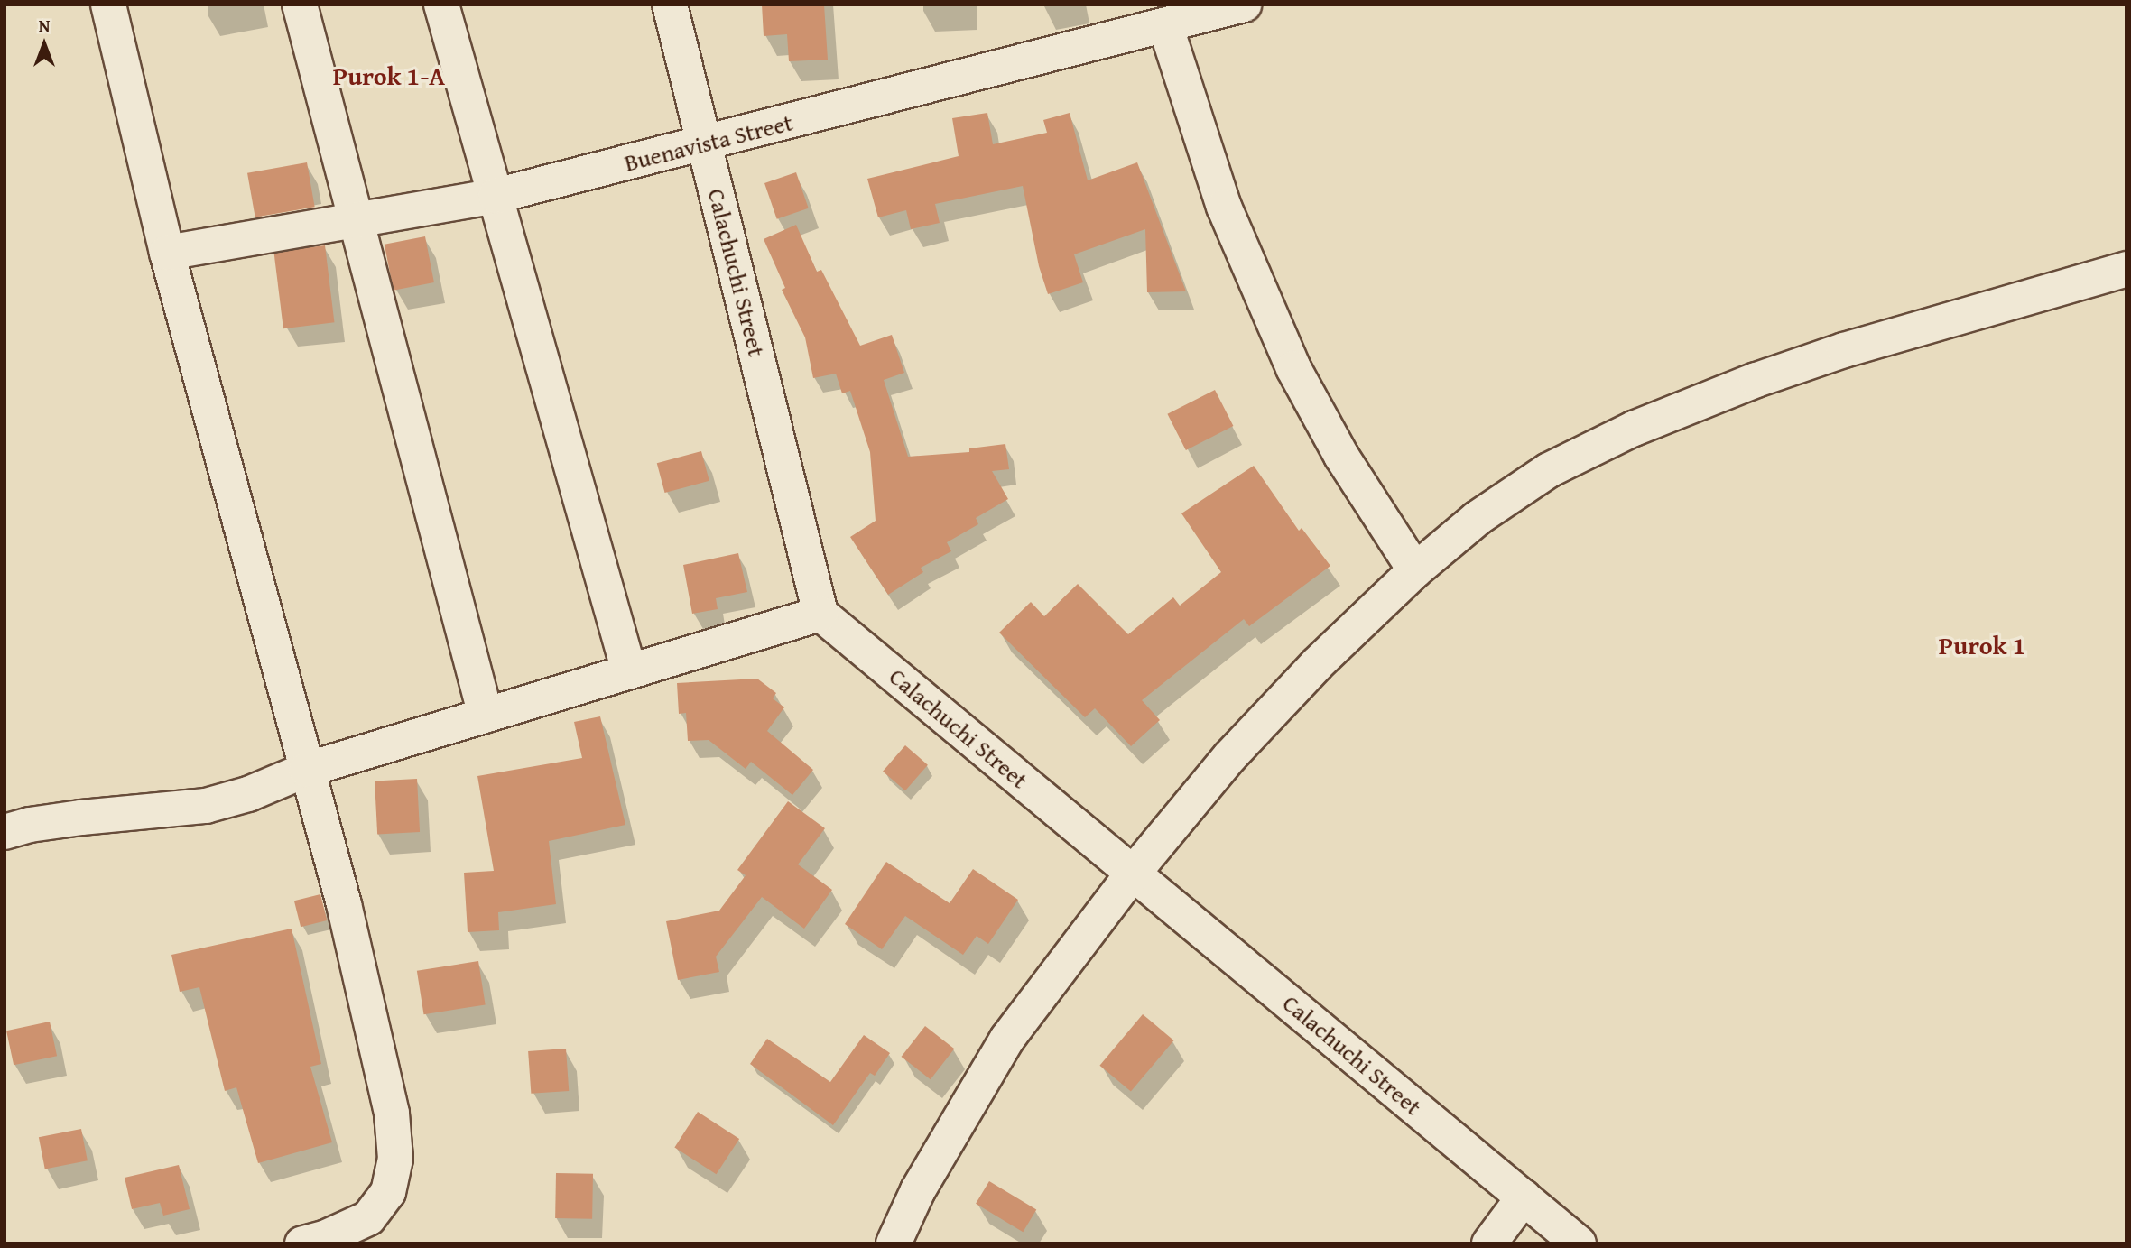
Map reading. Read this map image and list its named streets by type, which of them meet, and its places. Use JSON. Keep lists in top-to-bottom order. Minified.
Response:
{"streets":{"street":["Buenavista Street","Calachuchi Street"]},"crossings":[["Buenavista Street","Calachuchi Street"]],"districts":["Purok 1-A","Purok 1"],"north":"top"}
